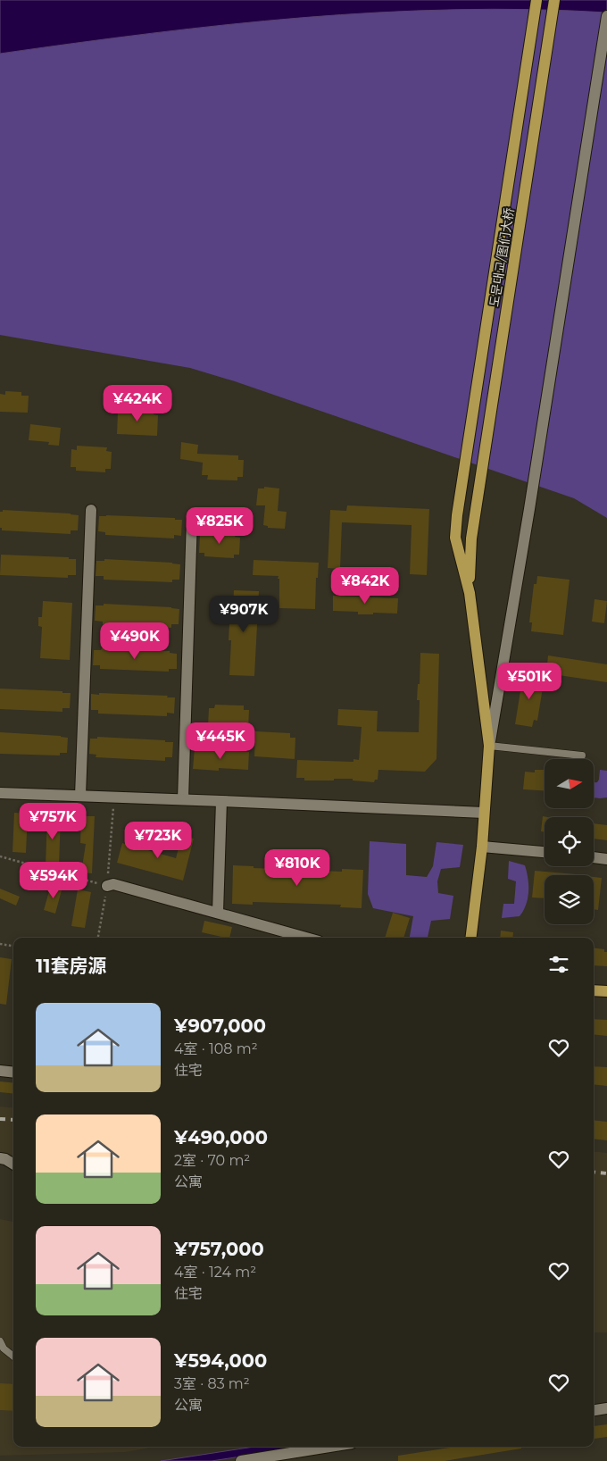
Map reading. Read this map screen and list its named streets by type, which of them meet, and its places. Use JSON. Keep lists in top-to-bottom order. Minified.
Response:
{"streets":{"main road":["도문대교/图们大桥"]},"north":"right","page":{"price":["¥424K","¥825K","¥842K","¥907K","¥490K","¥501K","¥445K","¥757K","¥723K","¥810K","¥594K"],"heading":"11套房源","list":[{"name":"¥907,000","note":"4室 · 108 m² · 住宅"},{"name":"¥490,000","note":"2室 · 70 m² · 公寓"},{"name":"¥757,000","note":"4室 · 124 m² · 住宅"},{"name":"¥594,000","note":"3室 · 83 m² · 公寓"}]}}
